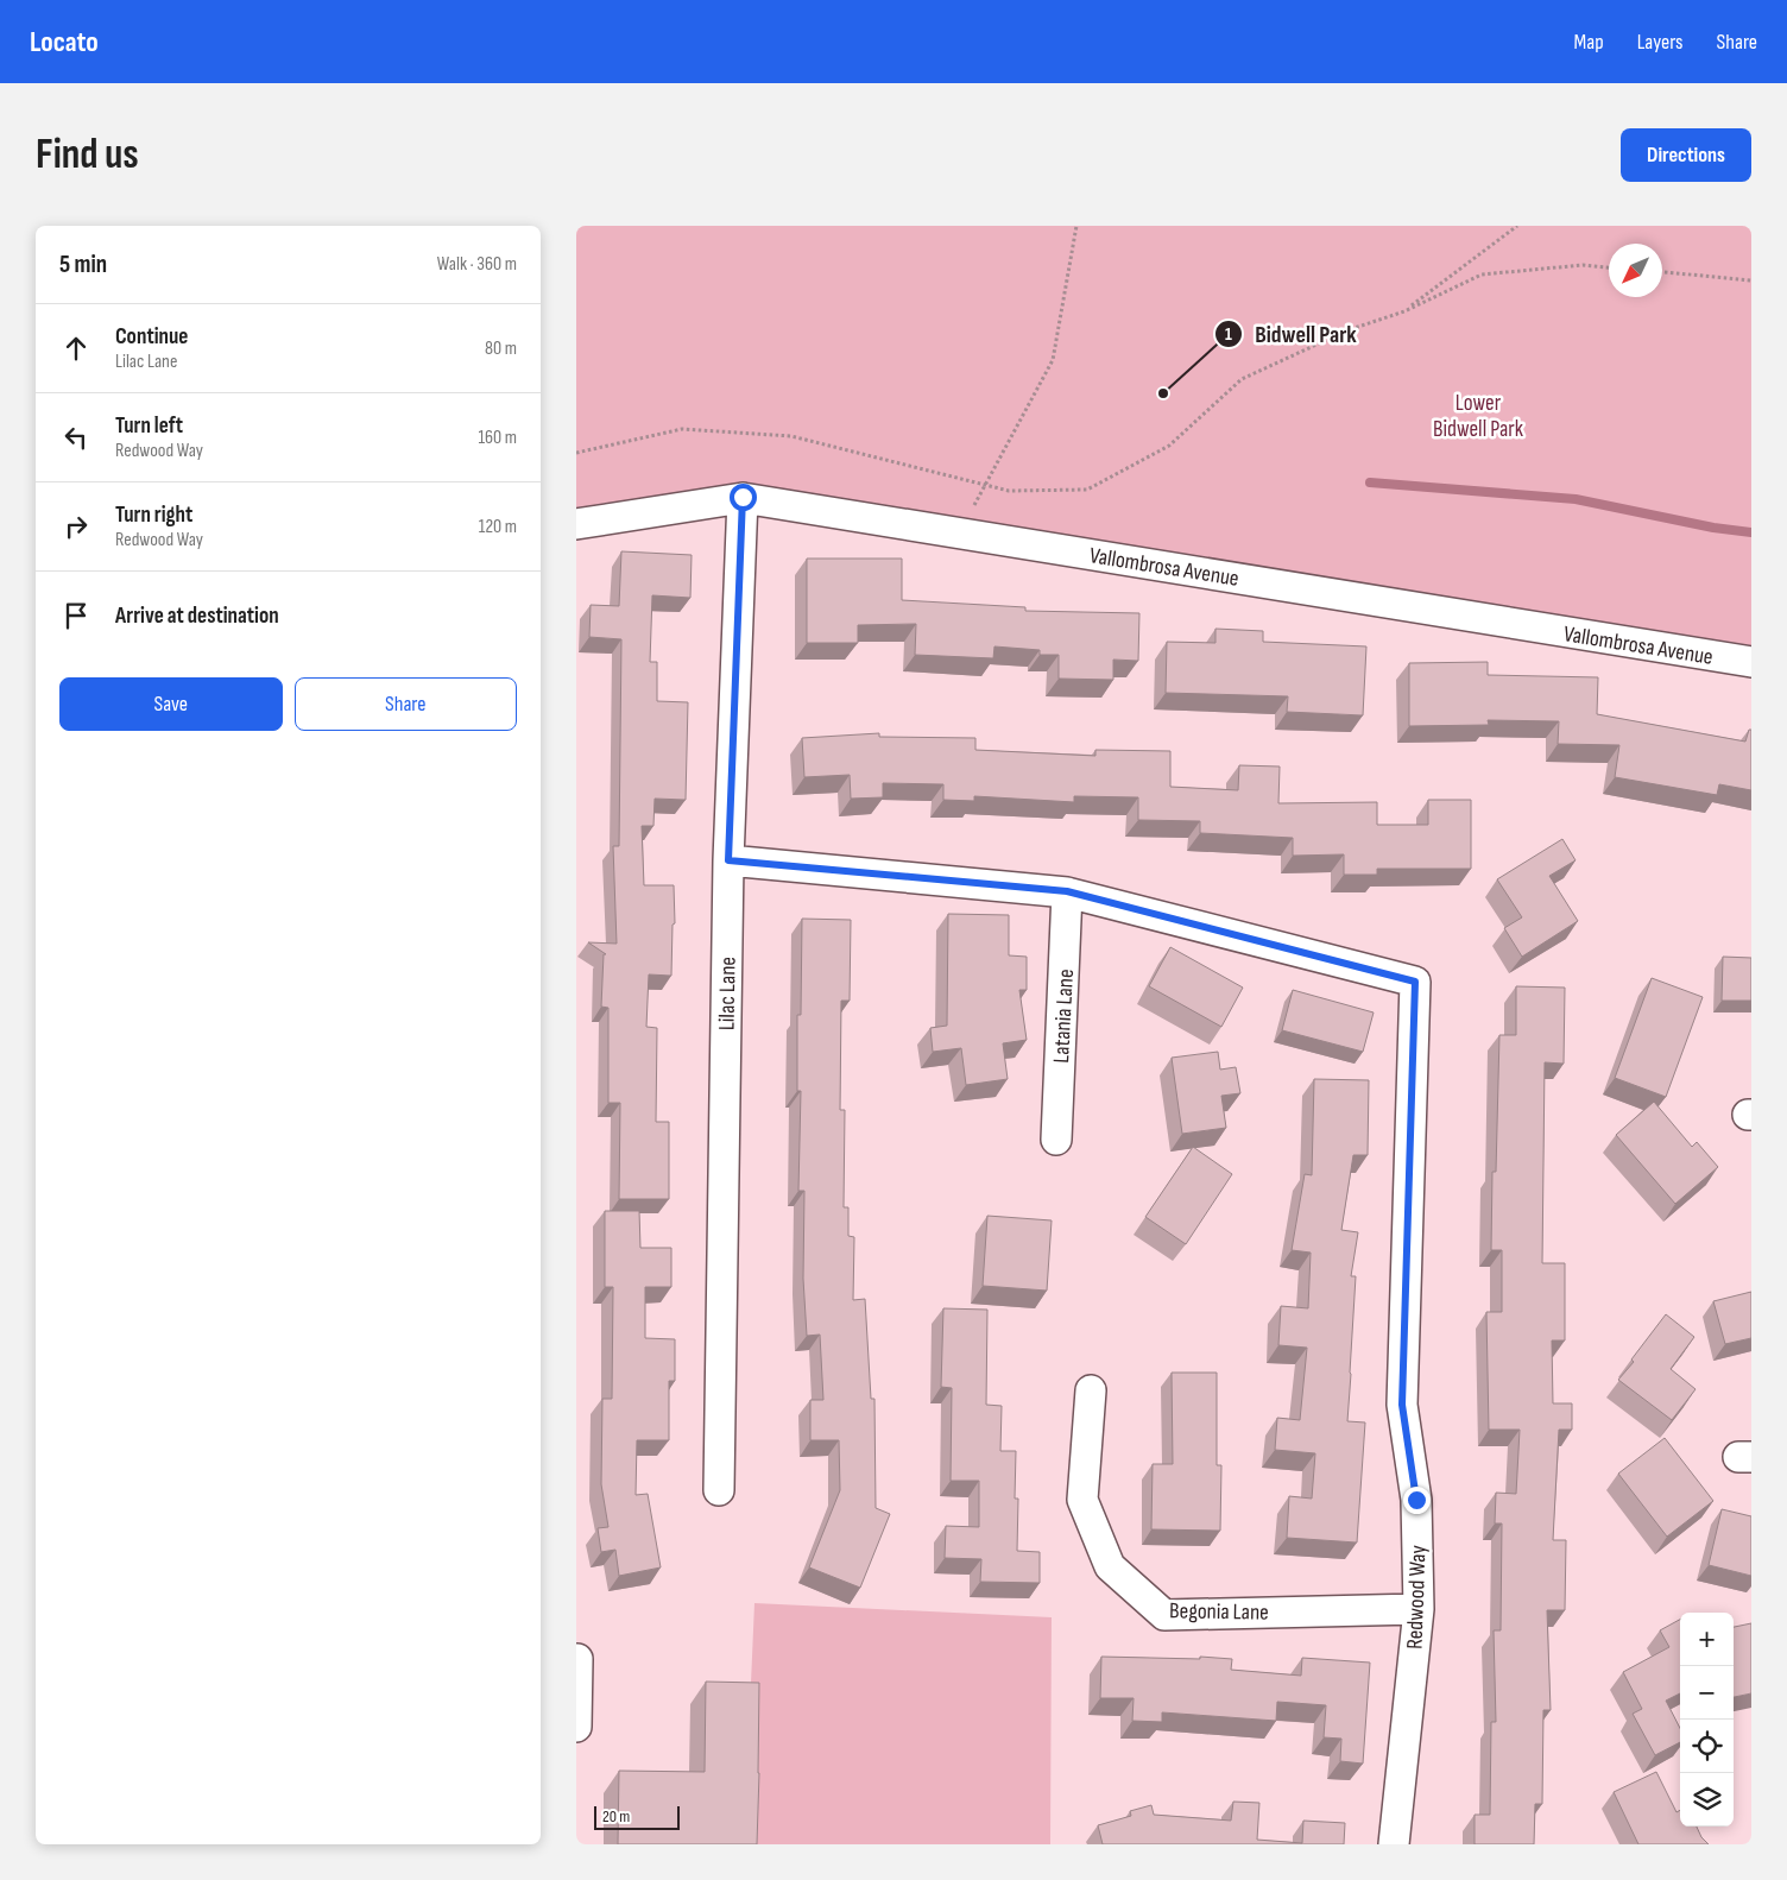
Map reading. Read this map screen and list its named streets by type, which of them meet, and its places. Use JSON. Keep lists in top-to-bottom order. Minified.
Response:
{"streets":{"street":["Vallombrosa Avenue","Lilac Lane","Latania Lane","Redwood Way","Begonia Lane"]},"crossings":[["Vallombrosa Avenue","Lilac Lane"],["Lilac Lane","Redwood Way"],["Latania Lane","Redwood Way"],["Redwood Way","Begonia Lane"]],"parks":["Lower Bidwell Park"],"places":["Bidwell Park"],"scale_bar":"20 m","north":"bottom left","page":{"header":"Locato","nav":["Map","Layers","Share"],"buttons":["Directions",["Save","Share"]],"title":"Find us","heading":["5 min","Walk · 360 m"],"list":[["Continue","Lilac Lane","80 m"],["Turn left","Redwood Way","160 m"],["Turn right","Redwood Way","120 m"],"Arrive at destination"],"map_buttons":["+","−"],"scale":"20 m"}}
